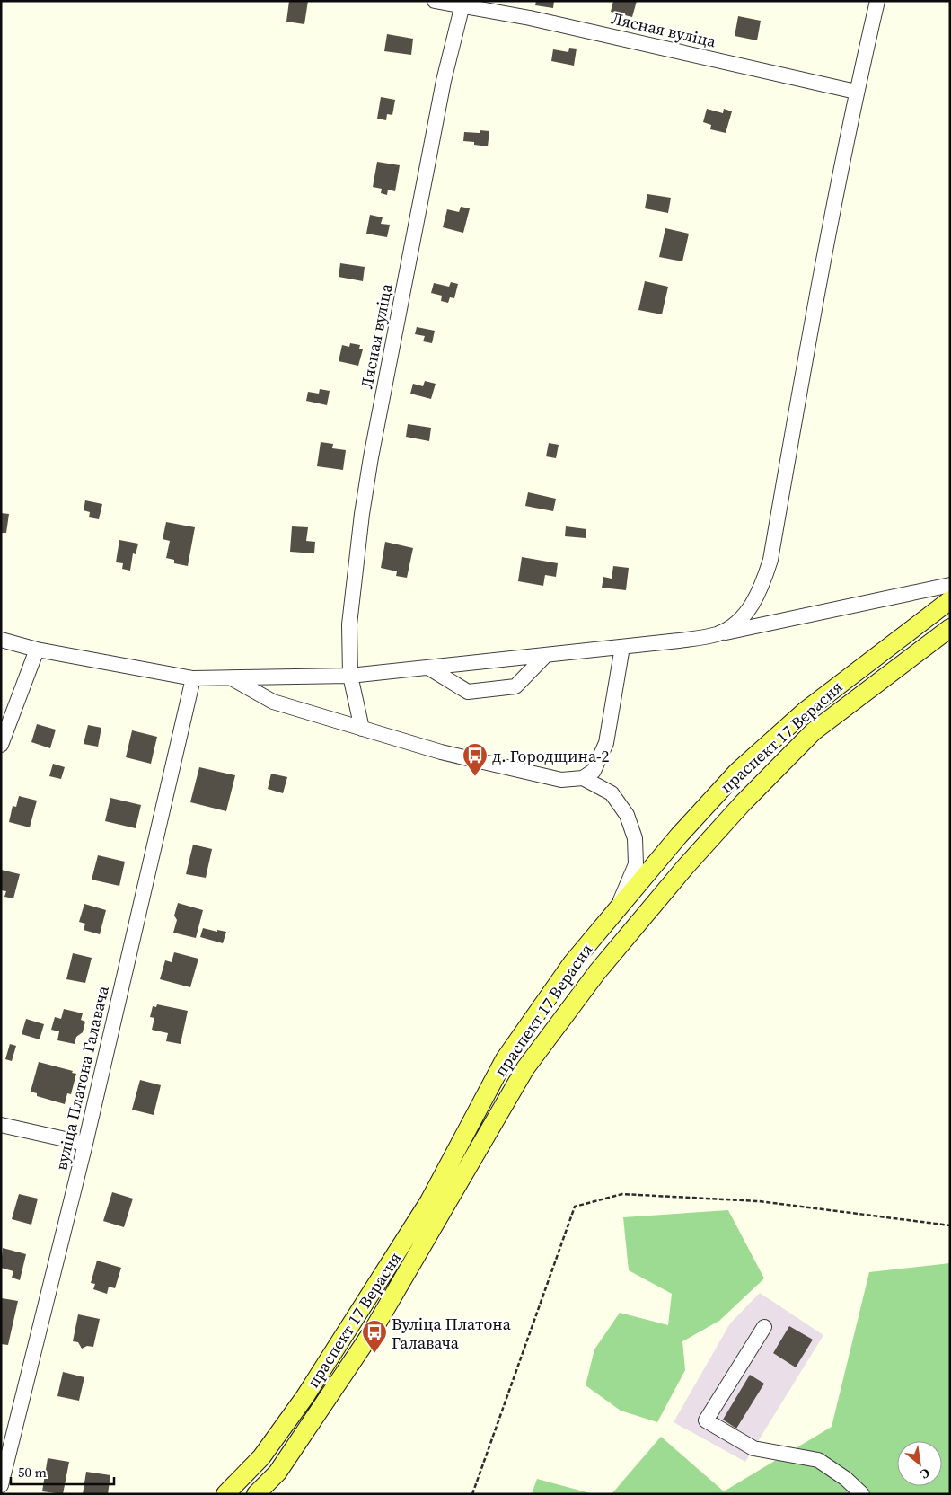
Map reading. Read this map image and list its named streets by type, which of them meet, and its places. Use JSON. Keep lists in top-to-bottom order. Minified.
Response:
{"streets":{"main road":["праспект 17 Верасня"],"street":["Лясная вуліца","вуліца Платона Галавача"]},"places":{"bus stop":["д. Городщина-2","Вуліца Платона Галавача"]},"scale_bar":"50 m","north":"bottom right"}
